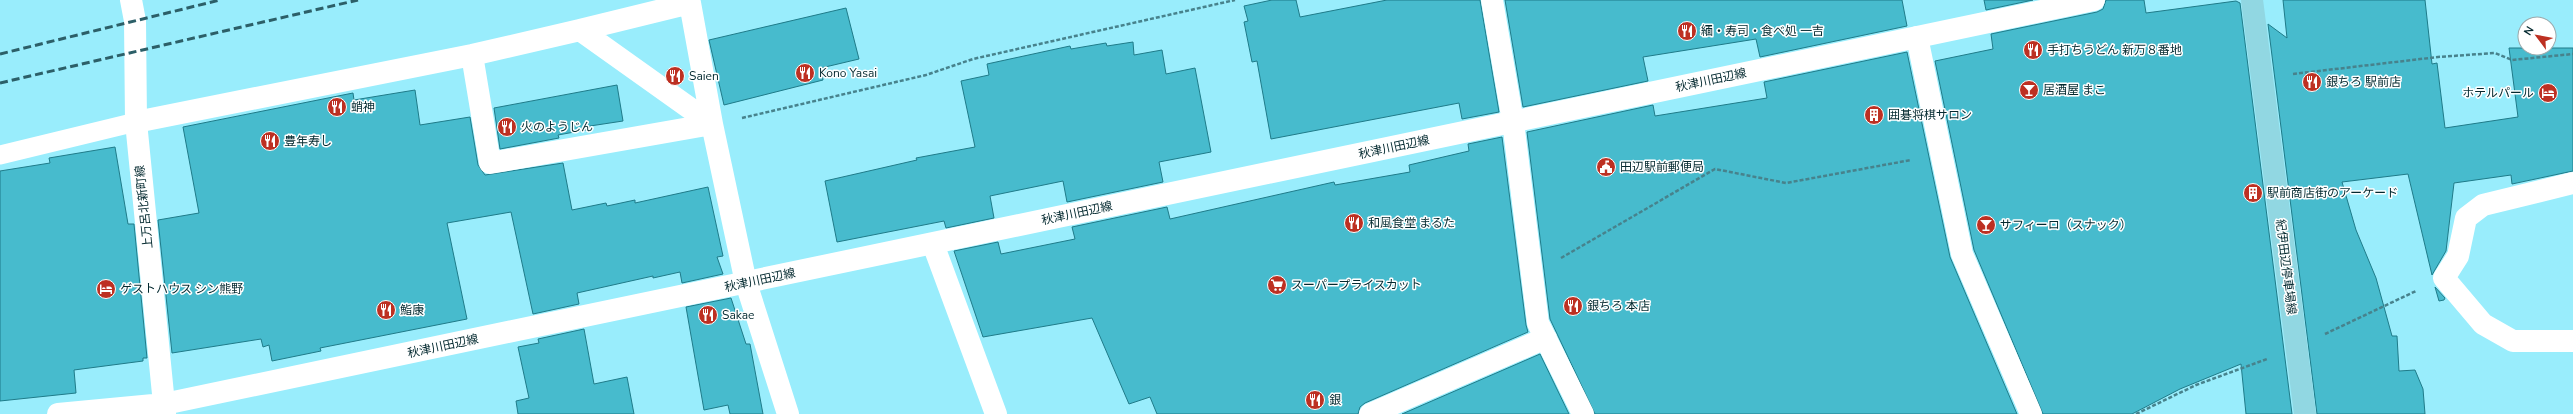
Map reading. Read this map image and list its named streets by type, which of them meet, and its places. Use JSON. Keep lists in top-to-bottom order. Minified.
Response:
{"streets":{"main road":["紀伊田辺停車場線"],"street":["秋津川田辺線","上万呂北新町線"]},"crossings":[["秋津川田辺線","上万呂北新町線"]],"places":{"restaurant":["緬・寿司・食べ処 一吉","手打ちうどん 新万８番地","Kono Yasai","Saien","銀ちろ 駅前店","蛸神","火のようじん","豊年寿し","和風食堂 まるた","銀ちろ 本店","鮨康","Sakae","銀"],"bar":["居酒屋 まこ","サフィーロ（スナック）"],"hotel":["ホテルパール","ゲストハウス シン熊野"],"building":["囲碁将棋サロン","駅前商店街のアーケード"],"public building":["田辺駅前郵便局"],"supermarket":["スーパープライスカット"]},"north":"top left"}
